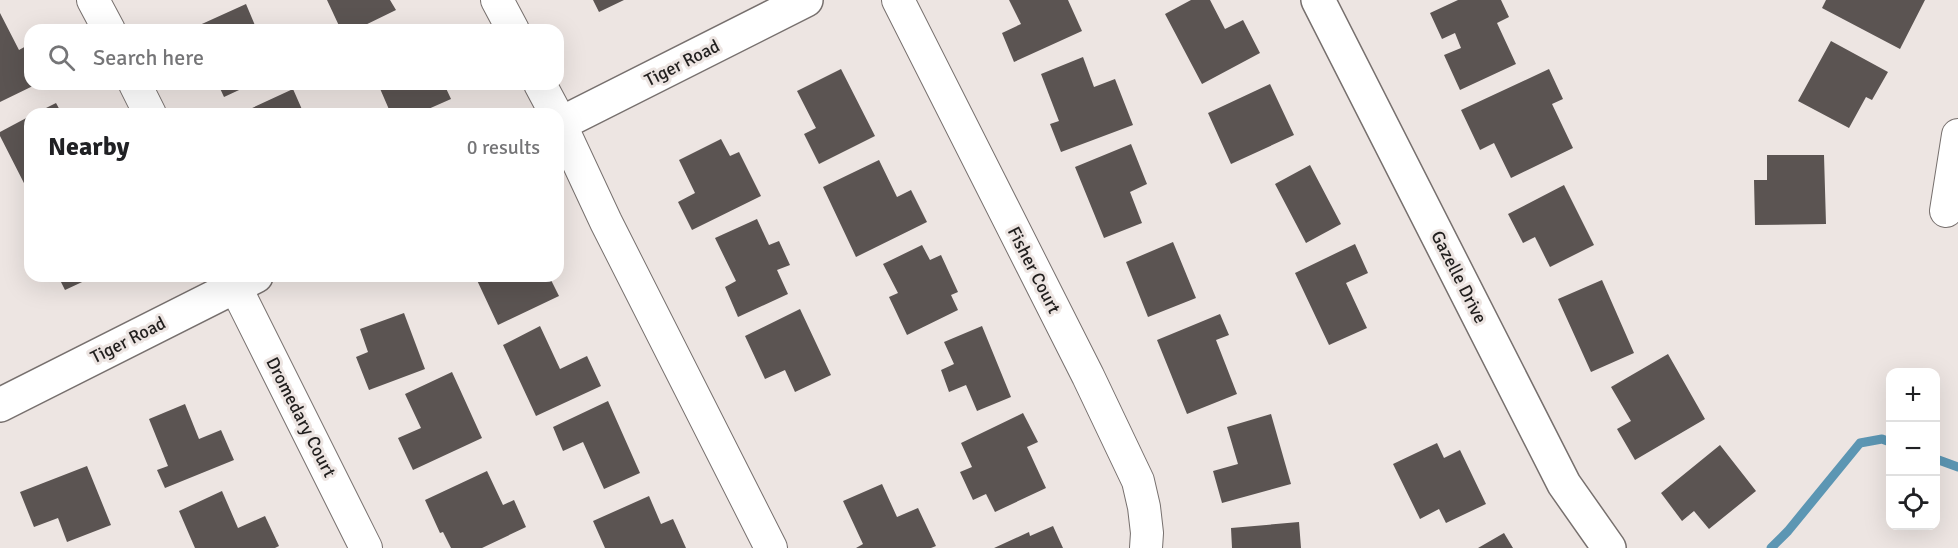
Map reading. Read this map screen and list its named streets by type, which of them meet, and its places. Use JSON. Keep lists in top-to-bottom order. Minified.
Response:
{"streets":{"street":["Tiger Road","Fisher Court","Gazelle Drive","Dromedary Court"]},"page":{"search":"Search here","heading":["Nearby","0 results"],"map_buttons":["+","−"]}}
